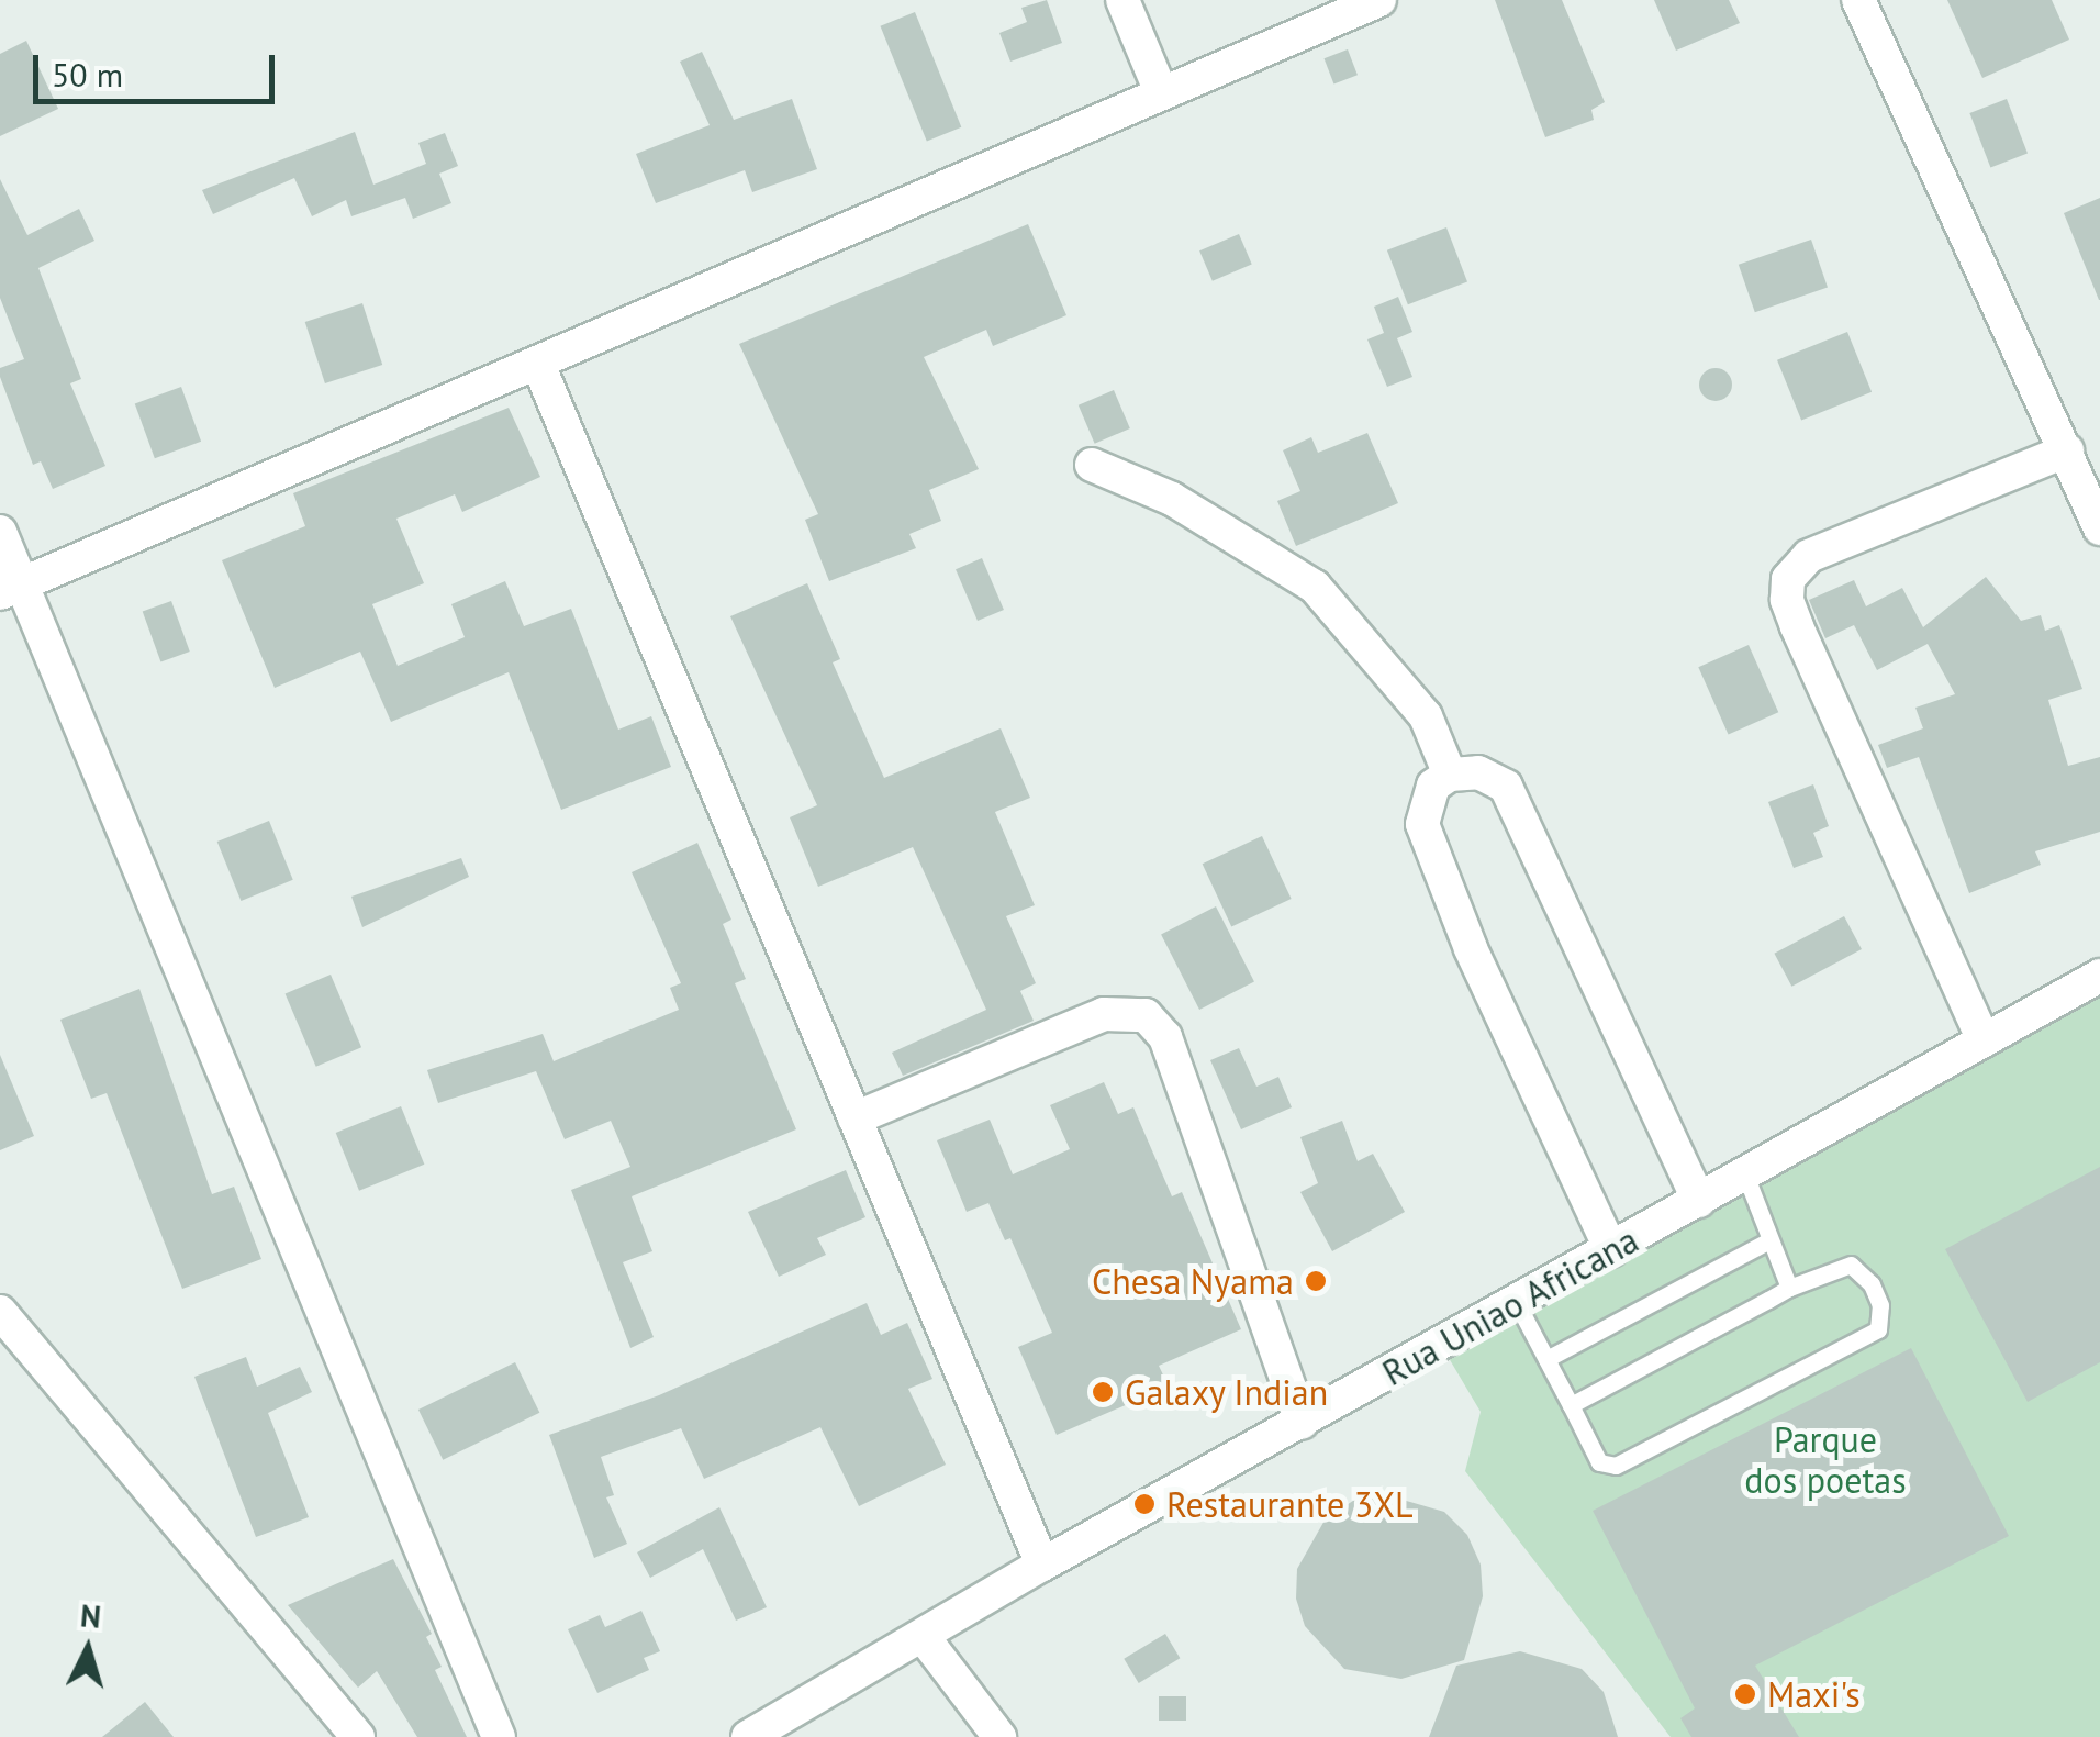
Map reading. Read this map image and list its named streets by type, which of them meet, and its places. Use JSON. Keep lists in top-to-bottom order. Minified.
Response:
{"streets":{"street":["Rua Uniao Africana"]},"parks":["Parque dos poetas"],"places":["Chesa Nyama","Galaxy Indian","Restaurante 3XL","Maxi's"],"scale_bar":"50 m","north":"top"}
